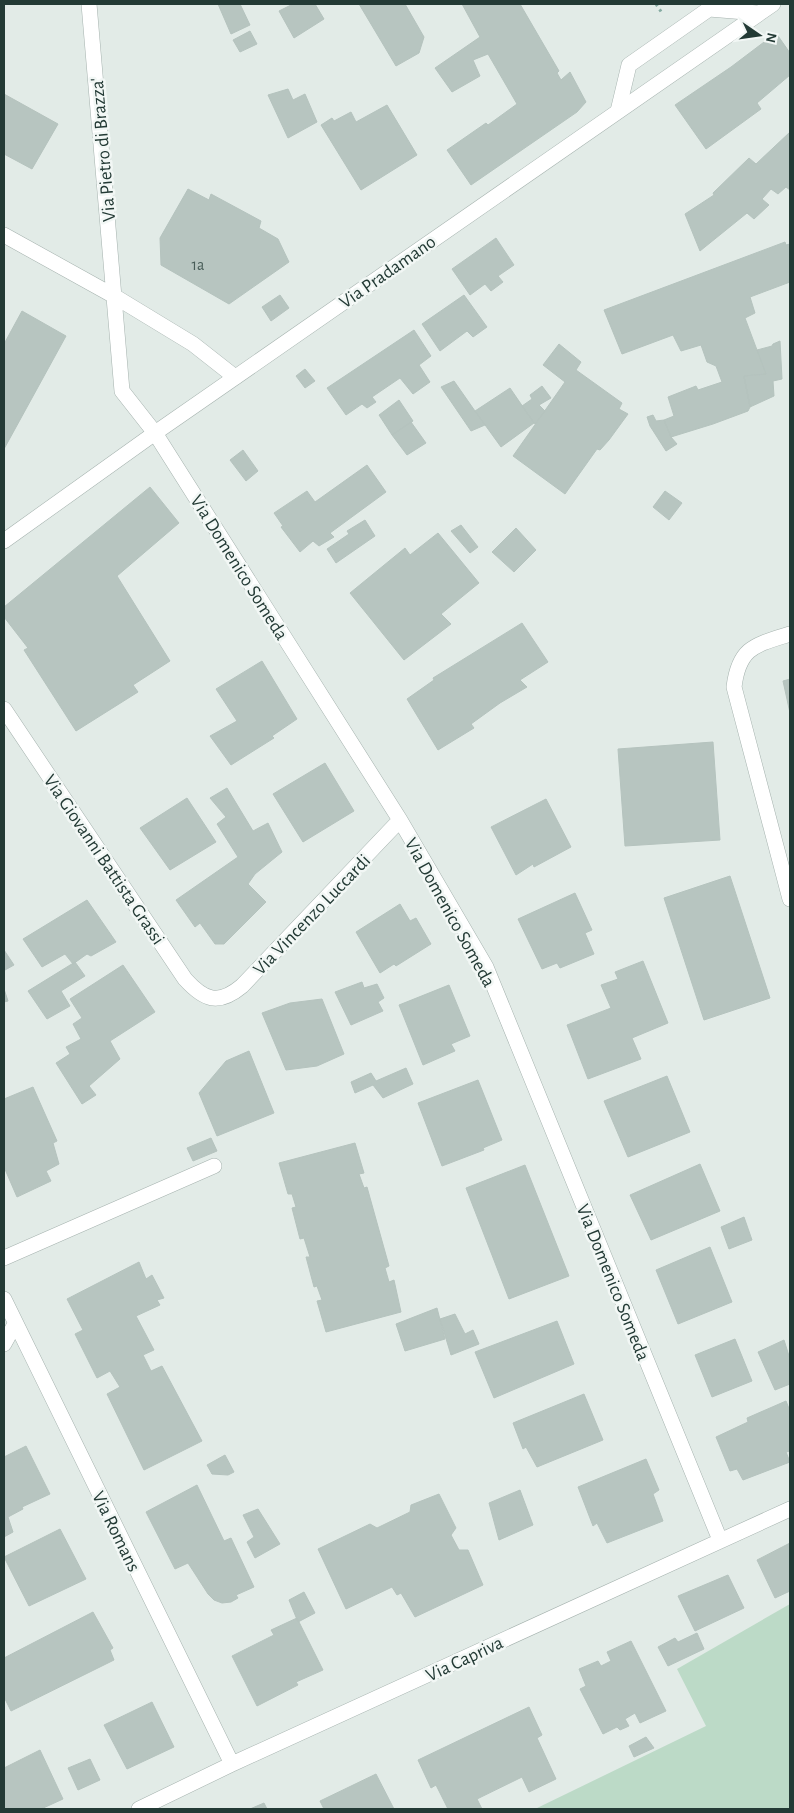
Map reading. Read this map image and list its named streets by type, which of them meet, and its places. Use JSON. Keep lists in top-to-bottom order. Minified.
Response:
{"streets":{"street":["Via Pietro di Brazza'","Via Pradamano","Via Domenico Someda","Via Giovanni Battista Grassi","Via Vincenzo Luccardi","Via Romans","Via Capriva"]},"crossings":[["Via Pietro di Brazza'","Via Pradamano"],["Via Pietro di Brazza'","Via Domenico Someda"],["Via Pradamano","Via Domenico Someda"],["Via Domenico Someda","Via Vincenzo Luccardi"],["Via Domenico Someda","Via Capriva"],["Via Giovanni Battista Grassi","Via Vincenzo Luccardi"],["Via Romans","Via Capriva"]],"house_numbers":["1a"],"north":"right"}
